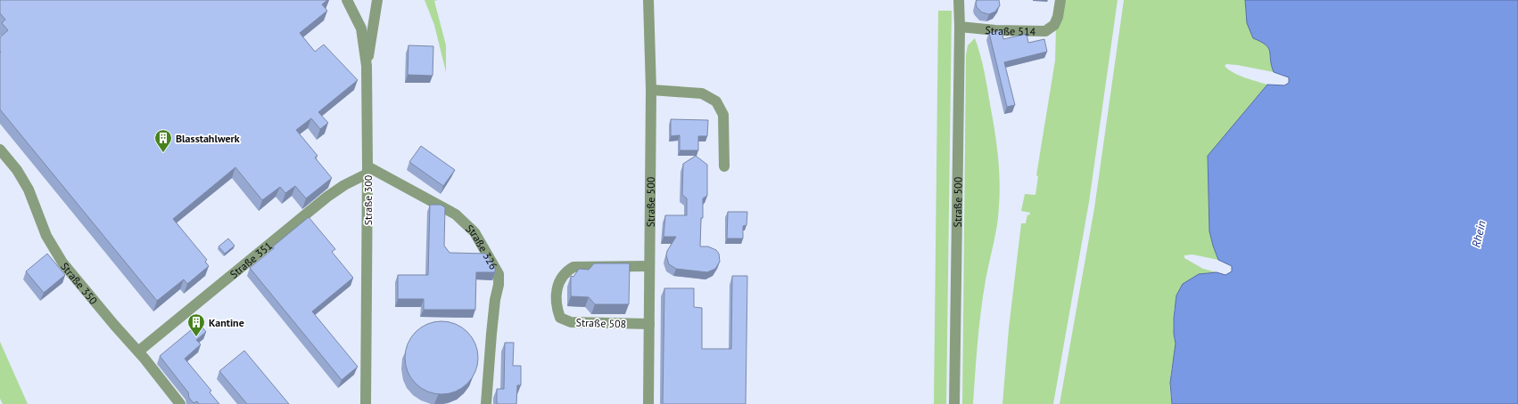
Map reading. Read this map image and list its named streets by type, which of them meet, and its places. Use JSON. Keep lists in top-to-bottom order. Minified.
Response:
{"streets":{"street":["Straße 514","Straße 300","Straße 500","Straße 326","Straße 351","Straße 350","Straße 508"]},"crossings":[["Straße 514","Straße 500"],["Straße 300","Straße 326"],["Straße 300","Straße 351"],["Straße 500","Straße 508"],["Straße 326","Straße 351"],["Straße 351","Straße 350"]],"water":["Rhein"],"places":{"building":["Blasstahlwerk","Kantine"]}}
